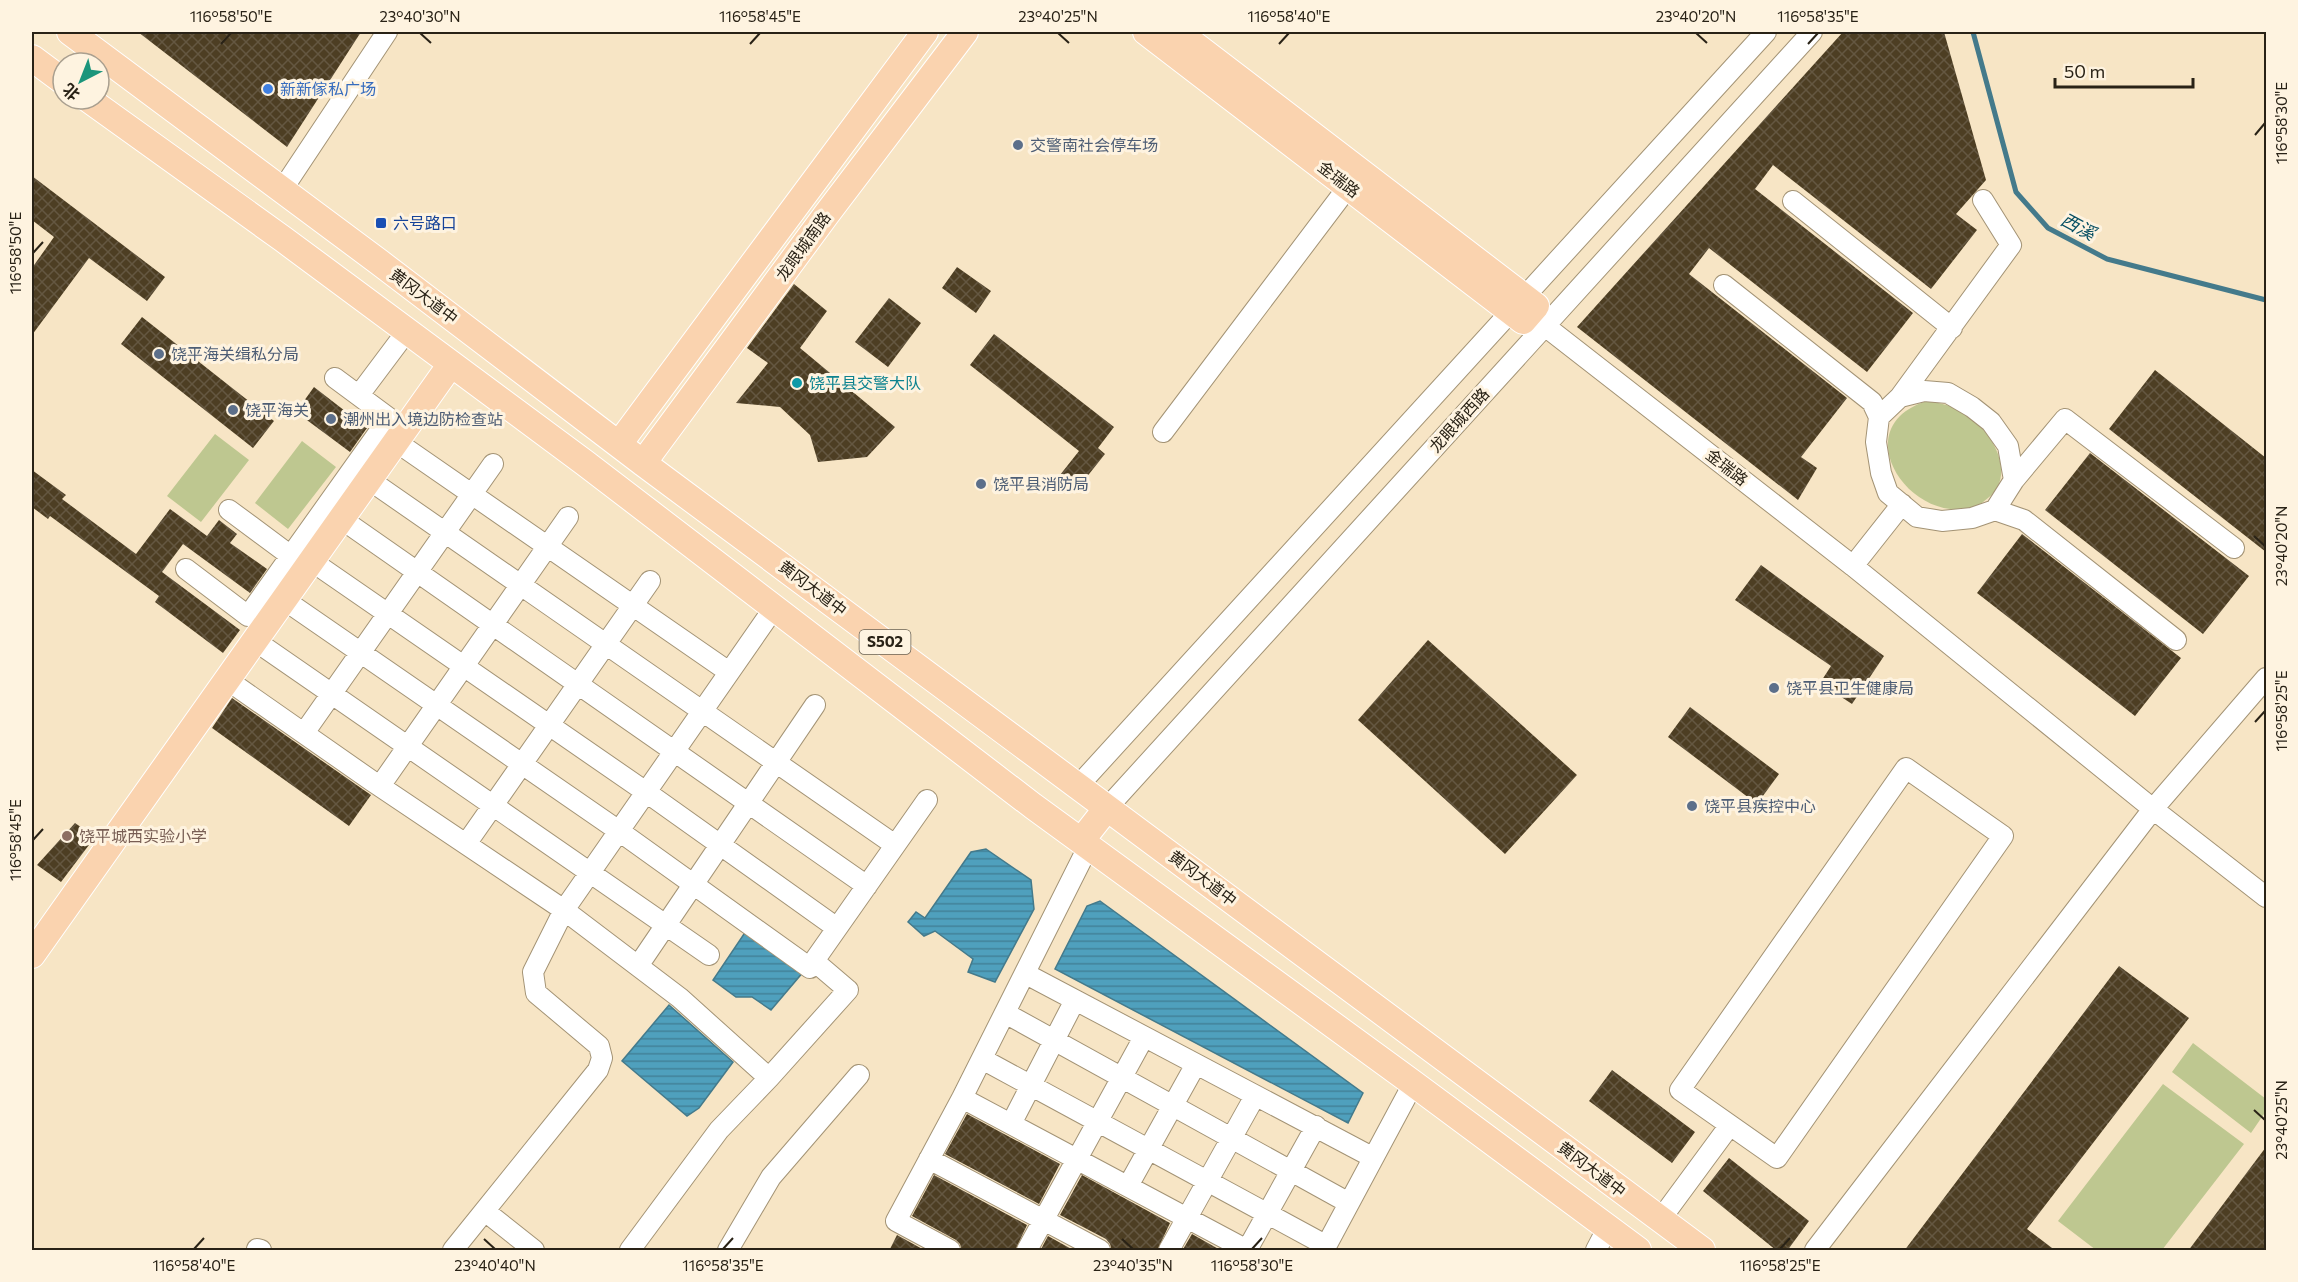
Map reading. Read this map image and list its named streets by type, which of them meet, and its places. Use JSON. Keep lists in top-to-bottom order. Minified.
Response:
{"streets":{"main road":["金瑞路","龙眼城南路","黄冈大道中","S502"],"street":["龙眼城西路"]},"crossings":[["龙眼城南路","黄冈大道中"],["黄冈大道中","龙眼城西路"]],"water":["西溪"],"places":{"other":["新新傢私广场","交警南社会停车场","饶平海关缉私分局","饶平县交警大队","饶平海关","潮州出入境边防检查站","饶平县消防局","饶平县卫生健康局","饶平县疾控中心","饶平城西实验小学"],"transit":["六号路口"]},"scale_bar":"50 m","north":"bottom left","coordinates":["116°58'50\"E","23°40'30\"N","116°58'45\"E","23°40'25\"N","116°58'40\"E","23°40'20\"N","116°58'35\"E","116°58'30\"E","116°58'25\"E","23°40'40\"N","23°40'35\"N"]}
